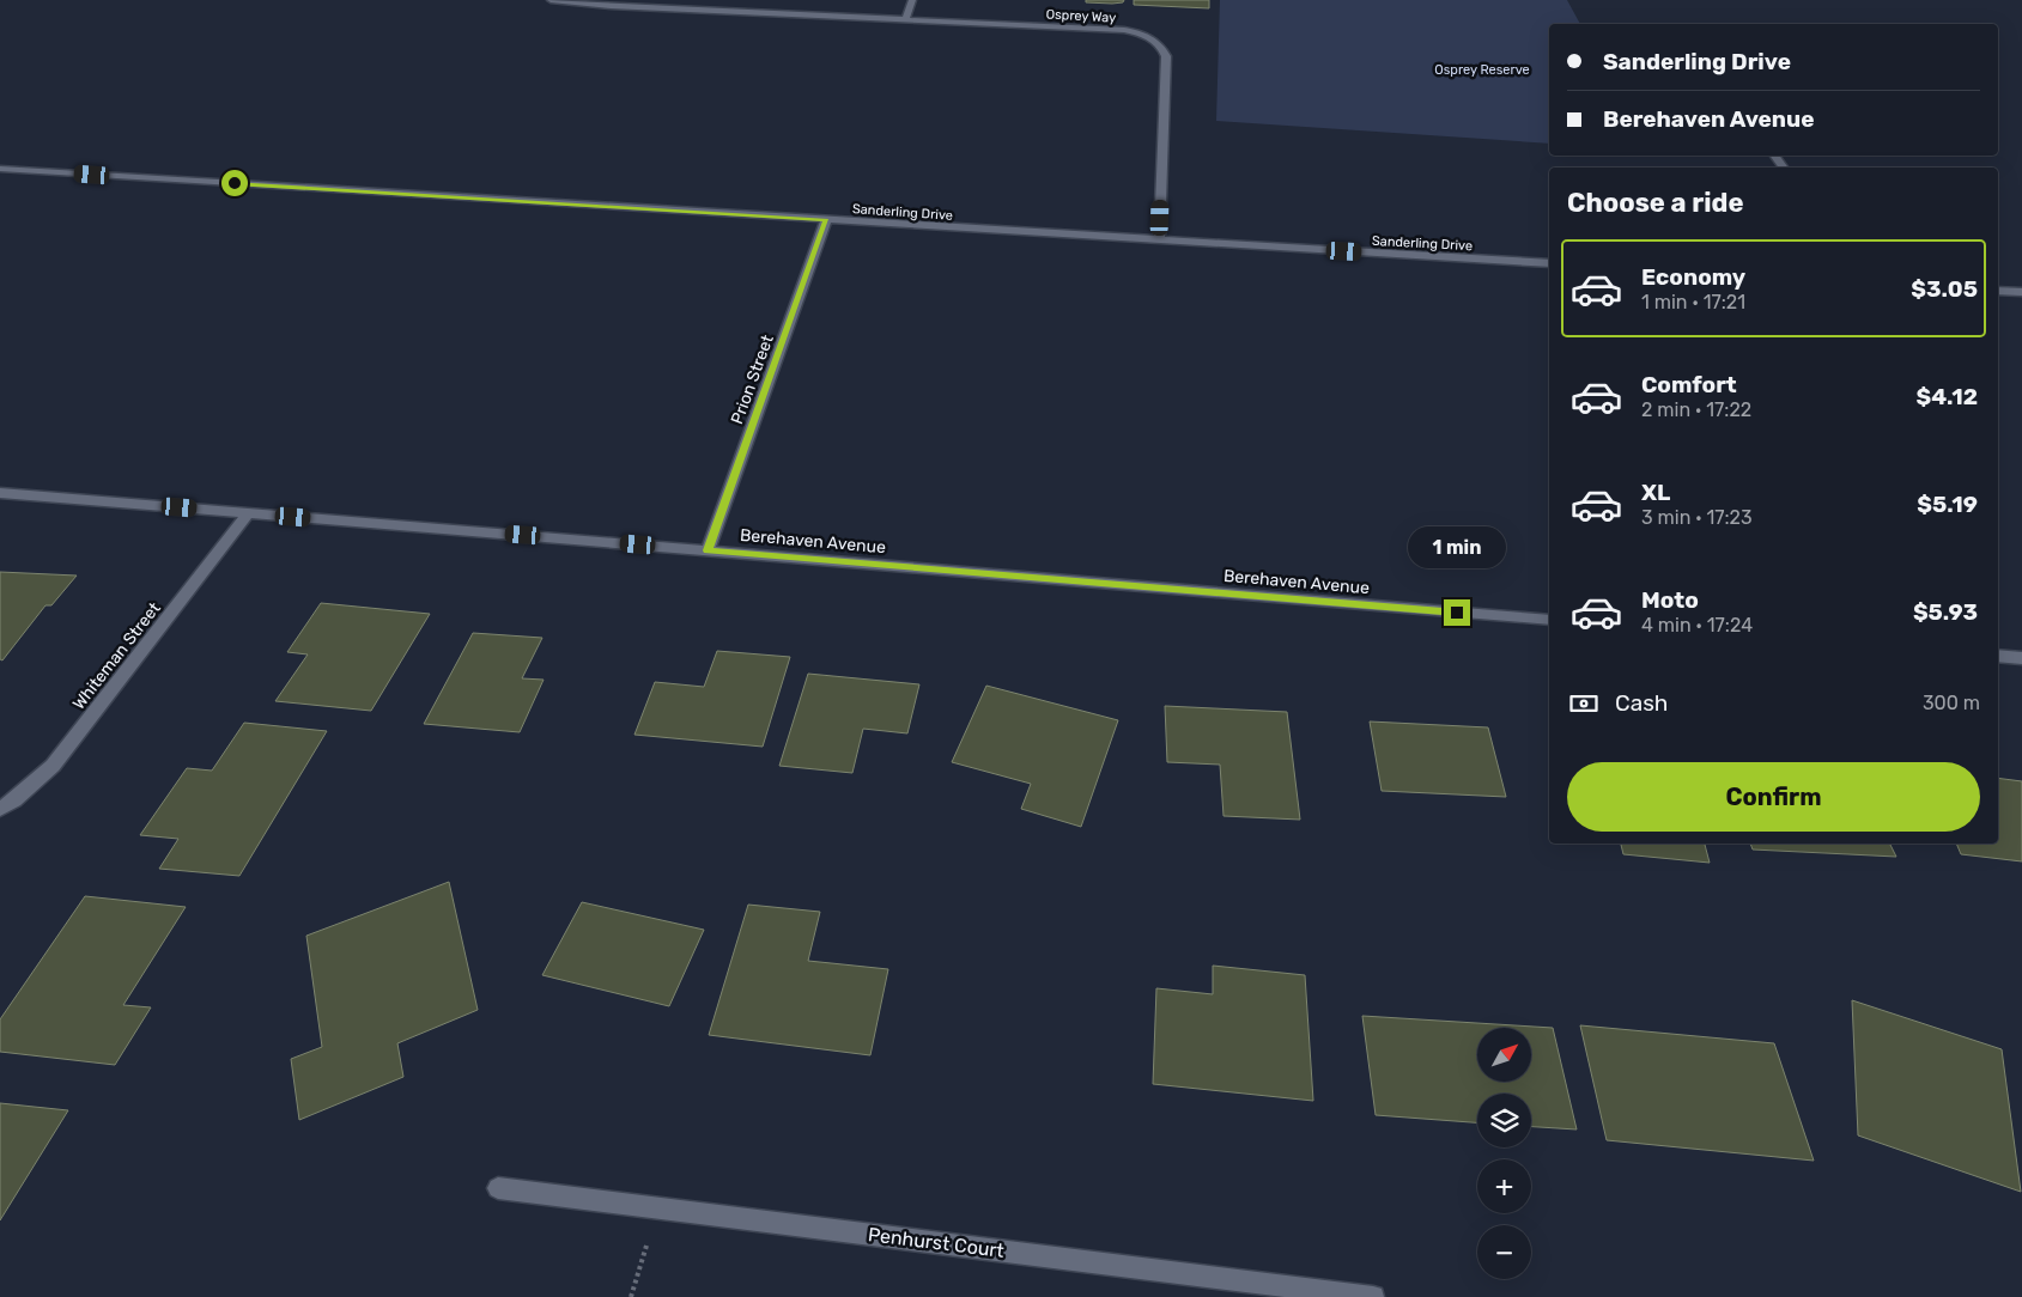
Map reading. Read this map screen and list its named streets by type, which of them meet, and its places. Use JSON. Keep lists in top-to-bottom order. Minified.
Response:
{"streets":{"street":["Osprey Way","Sanderling Drive","Prion Street","Berehaven Avenue","Whiteman Street","Penhurst Court"]},"crossings":[["Osprey Way","Sanderling Drive"],["Sanderling Drive","Prion Street"],["Prion Street","Berehaven Avenue"],["Berehaven Avenue","Whiteman Street"]],"parks":["Osprey Reserve"],"north":"top right","page":{"banner":["Sanderling Drive","Berehaven Avenue"],"heading":"Choose a ride","list":[{"name":"Economy","note":"1 min · 17:21","value":"$3.05"},{"name":"Comfort","note":"2 min · 17:22","value":"$4.12"},{"name":"XL","note":"3 min · 17:23","value":"$5.19"},{"name":"Moto","note":"4 min · 17:24","value":"$5.93"}],"bubble":"1 min","pay":["Cash","300 m"],"buttons":"Confirm","map_buttons":["+","−"]}}
